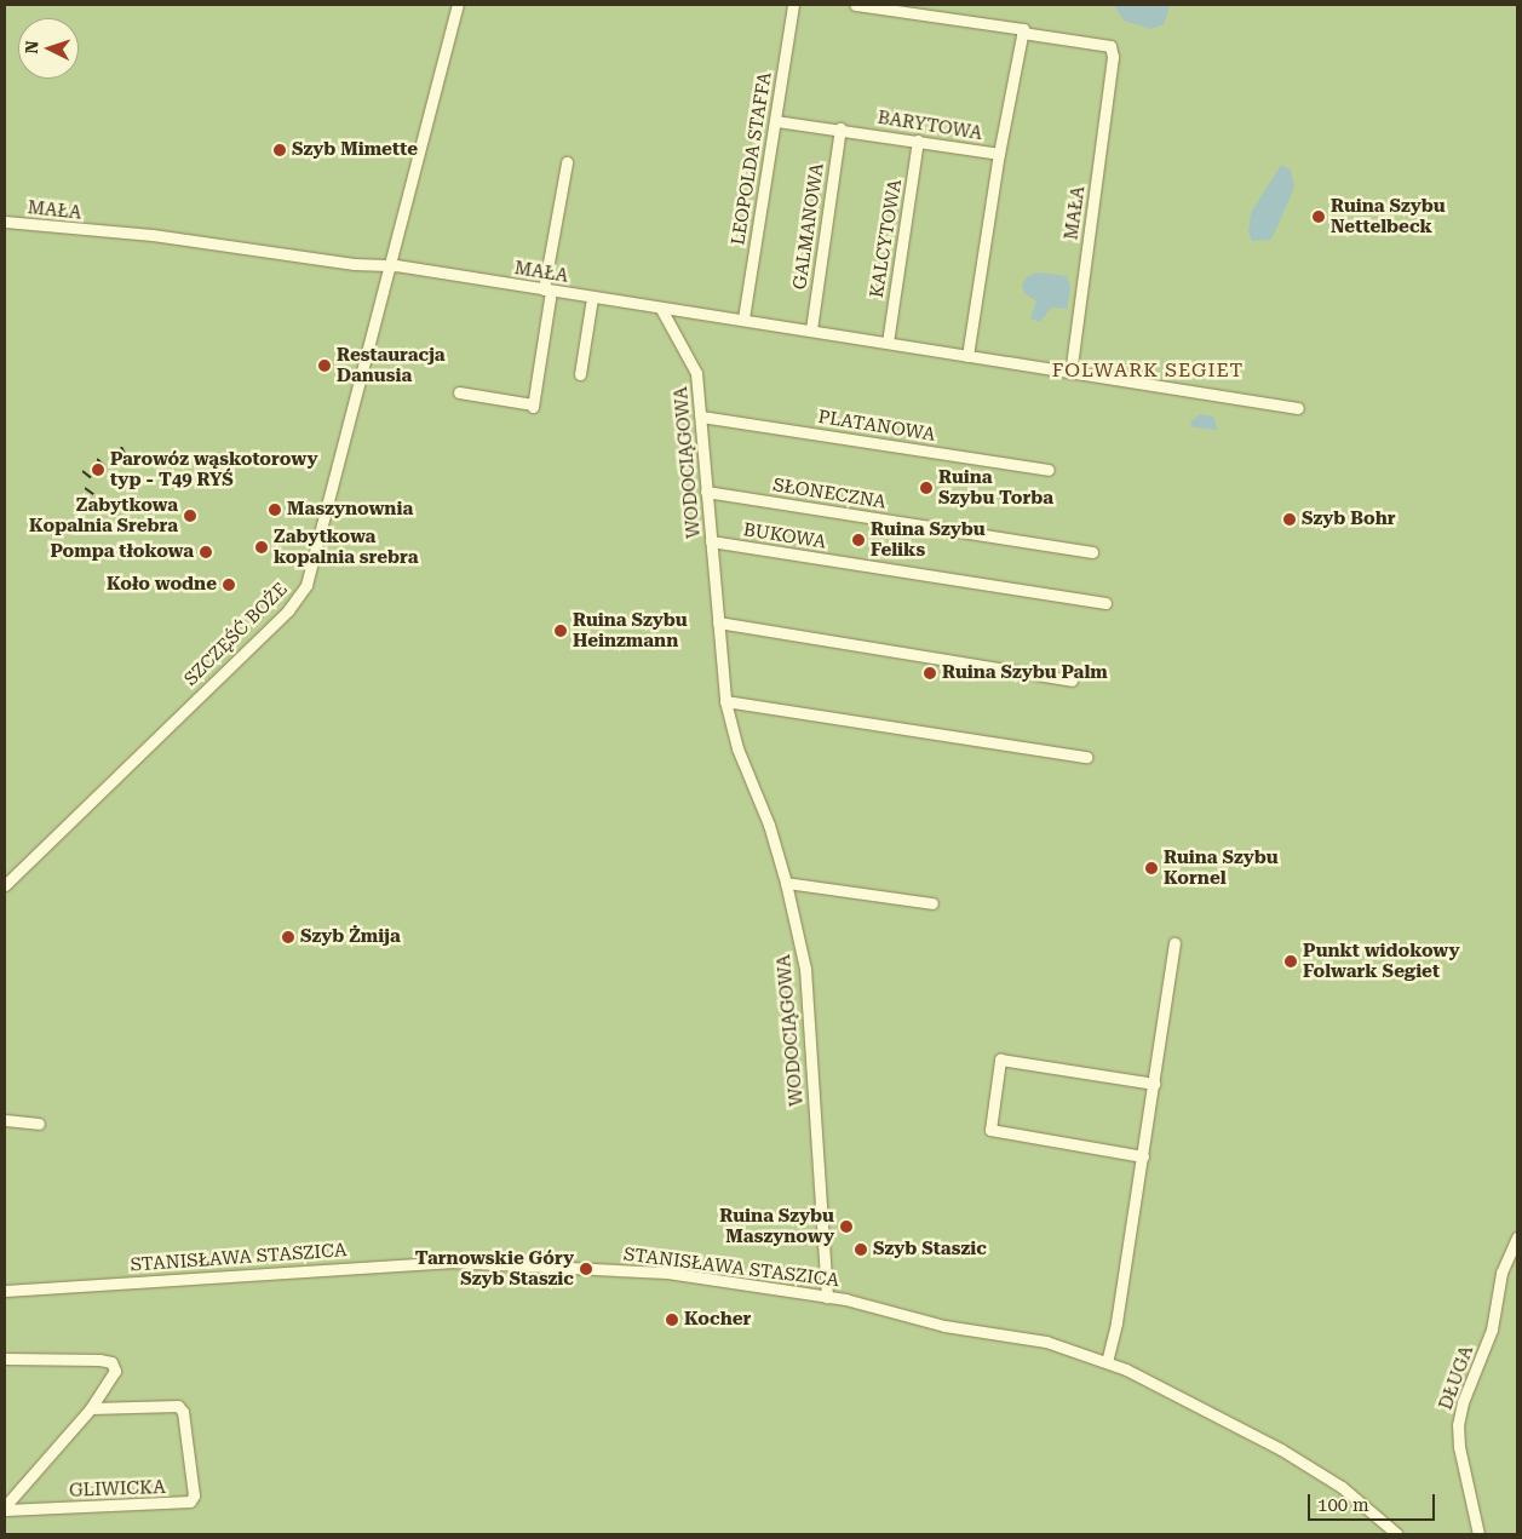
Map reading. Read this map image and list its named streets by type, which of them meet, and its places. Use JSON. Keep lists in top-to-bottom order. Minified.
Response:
{"streets":{"street":["BARYTOWA","LEOPOLDA STAFFA","MAŁA","GALMANOWA","KALCYTOWA","PLATANOWA","WODOCIĄGOWA","SŁONECZNA","BUKOWA","SZCZĘŚĆ BOŻE","STANISŁAWA STASZICA","DŁUGA","GLIWICKA"]},"crossings":[["BARYTOWA","LEOPOLDA STAFFA"],["BARYTOWA","MAŁA"],["BARYTOWA","GALMANOWA"],["BARYTOWA","KALCYTOWA"],["LEOPOLDA STAFFA","MAŁA"],["MAŁA","GALMANOWA"],["MAŁA","KALCYTOWA"],["MAŁA","WODOCIĄGOWA"],["MAŁA","SZCZĘŚĆ BOŻE"],["PLATANOWA","WODOCIĄGOWA"],["WODOCIĄGOWA","SŁONECZNA"],["WODOCIĄGOWA","BUKOWA"],["WODOCIĄGOWA","STANISŁAWA STASZICA"]],"districts":["FOLWARK SEGIET"],"places":["Szyb Mimette","Ruina Szybu Nettelbeck","Restauracja Danusia","Parowóz wąskotorowy typ - T49 RYŚ","Ruina Szybu Torba","Maszynownia","Zabytkowa Kopalnia Srebra","Szyb Bohr","Ruina Szybu Feliks","Zabytkowa kopalnia srebra","Pompa tłokowa","Koło wodne","Ruina Szybu Heinzmann","Ruina Szybu Palm","Ruina Szybu Kornel","Szyb Żmija","Punkt widokowy Folwark Segiet","Ruina Szybu Maszynowy","Szyb Staszic","Tarnowskie Góry Szyb Staszic","Kocher"],"scale_bar":"100 m","north":"left"}
